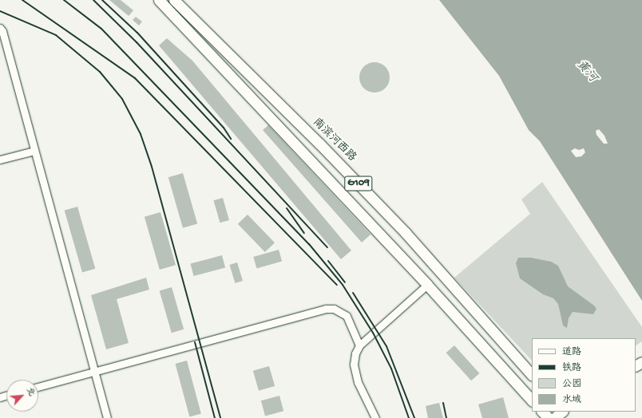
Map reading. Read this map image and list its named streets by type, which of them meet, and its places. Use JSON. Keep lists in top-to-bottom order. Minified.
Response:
{"streets":{"highway":["南滨河西路","G109"]},"water":["黄河"],"legend":["道路","铁路","公园","水域"],"north":"top right"}
